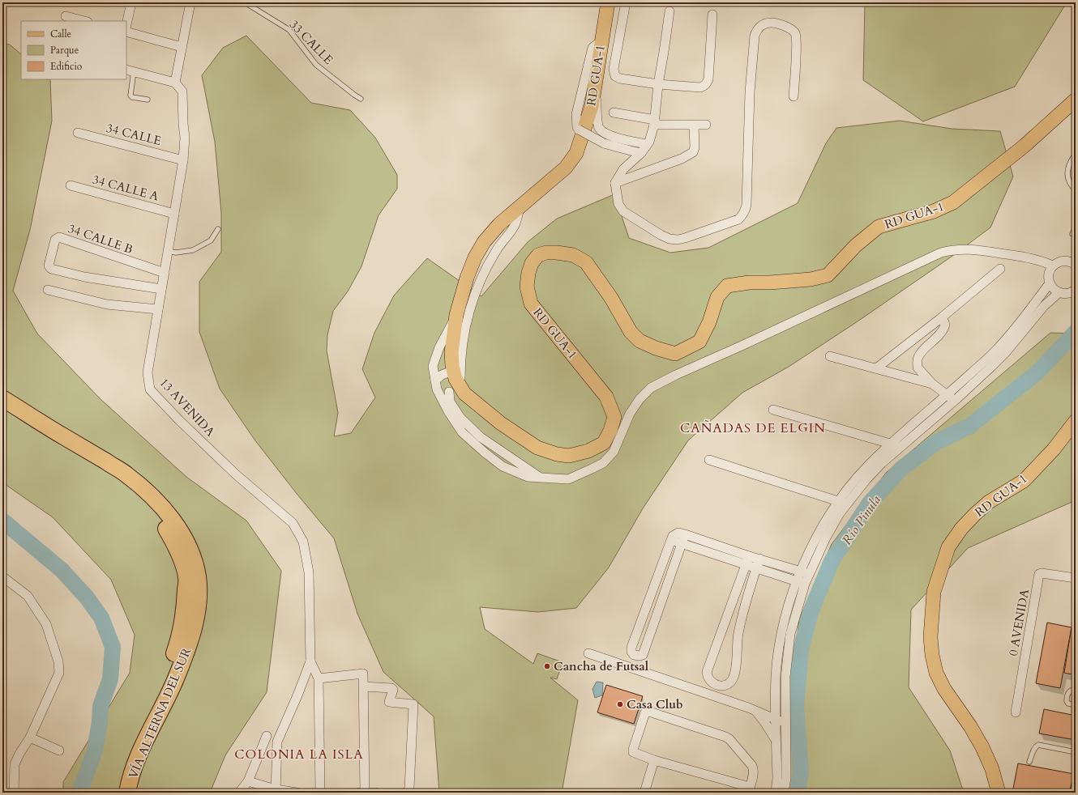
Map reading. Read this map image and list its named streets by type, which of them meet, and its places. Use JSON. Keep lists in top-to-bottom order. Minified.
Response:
{"streets":{"highway":["VÍA ALTERNA DEL SUR"],"main road":["RD GUA-1"],"street":["34 CALLE","34 CALLE A","34 CALLE B","13 AVENIDA","0 AVENIDA"],"lane":["33 CALLE"]},"crossings":[["34 CALLE","13 AVENIDA"],["34 CALLE A","13 AVENIDA"],["34 CALLE B","13 AVENIDA"]],"districts":["CAÑADAS DE ELGIN","COLONIA LA ISLA"],"water":["Río Pinula"],"places":["Cancha de Futsal","Casa Club"],"legend":["Calle","Parque","Edificio"]}
